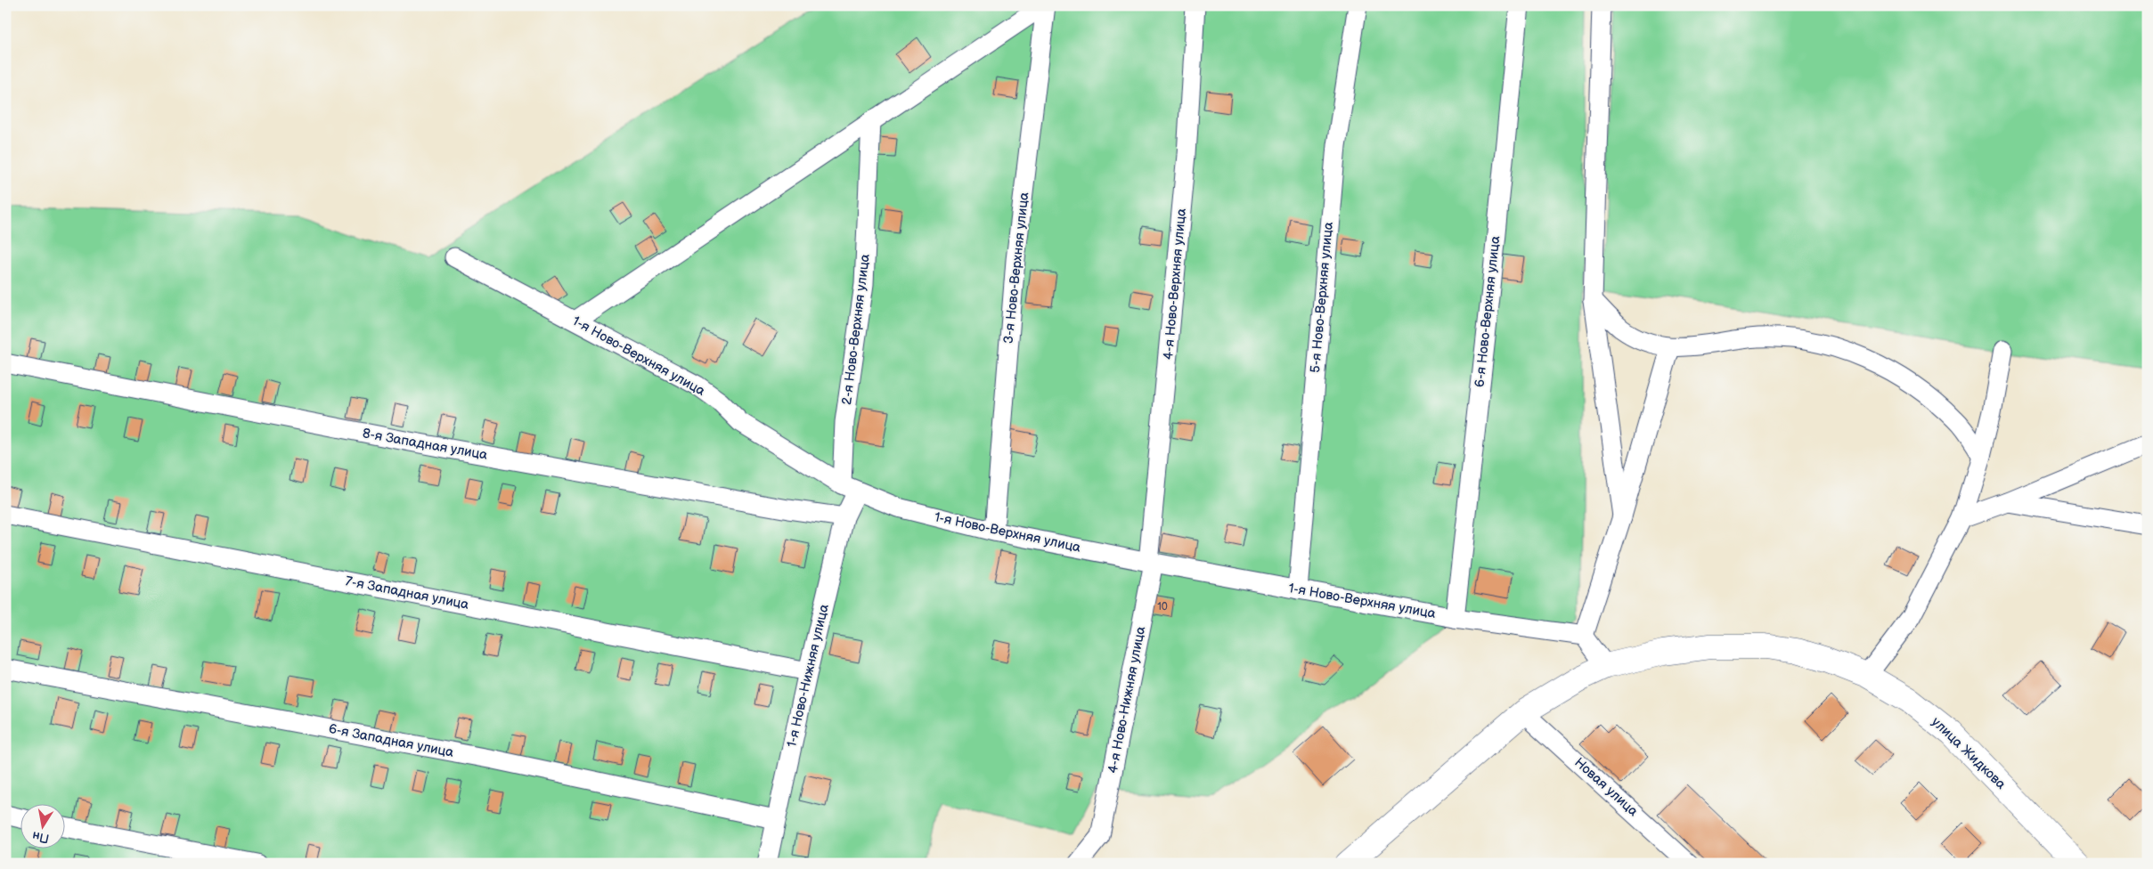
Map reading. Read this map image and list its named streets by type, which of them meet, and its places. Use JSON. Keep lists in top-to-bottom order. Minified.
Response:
{"streets":{"main road":["улица Жидкова"],"street":["3-я Ново-Верхняя улица","4-я Ново-Верхняя улица","5-я Ново-Верхняя улица","6-я Ново-Верхняя улица","2-я Ново-Верхняя улица","1-я Ново-Верхняя улица","8-я Западная улица","7-я Западная улица","1-я Ново-Нижняя улица","4-я Ново-Нижняя улица","6-я Западная улица","Новая улица"]},"crossings":[["3-я Ново-Верхняя улица","1-я Ново-Верхняя улица"],["4-я Ново-Верхняя улица","1-я Ново-Верхняя улица"],["4-я Ново-Верхняя улица","4-я Ново-Нижняя улица"],["5-я Ново-Верхняя улица","1-я Ново-Верхняя улица"],["6-я Ново-Верхняя улица","1-я Ново-Верхняя улица"],["2-я Ново-Верхняя улица","1-я Ново-Верхняя улица"],["2-я Ново-Верхняя улица","1-я Ново-Нижняя улица"],["1-я Ново-Верхняя улица","1-я Ново-Нижняя улица"],["1-я Ново-Верхняя улица","4-я Ново-Нижняя улица"],["8-я Западная улица","1-я Ново-Нижняя улица"],["7-я Западная улица","1-я Ново-Нижняя улица"],["1-я Ново-Нижняя улица","6-я Западная улица"],["улица Жидкова","Новая улица"]],"house_numbers":["10"],"north":"bottom"}
